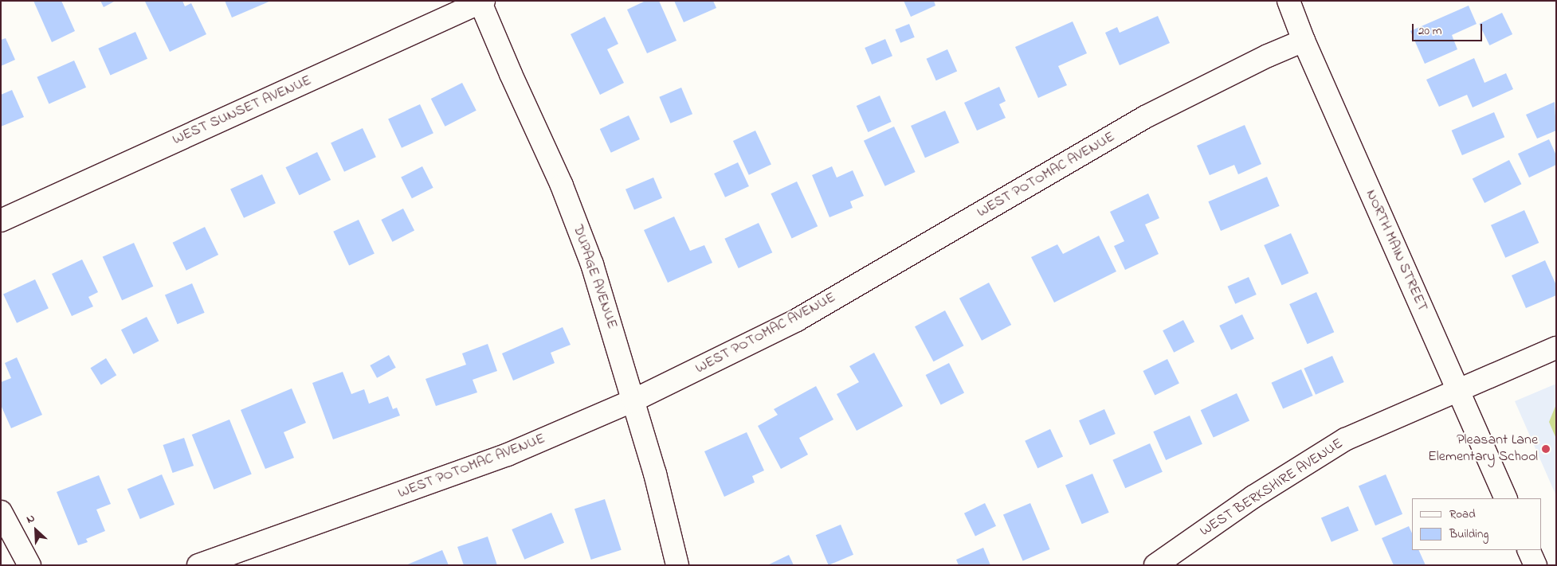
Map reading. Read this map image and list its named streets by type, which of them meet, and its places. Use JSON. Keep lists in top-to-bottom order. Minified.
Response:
{"streets":{"street":["WEST SUNSET AVENUE","WEST POTOMAC AVENUE","NORTH MAIN STREET","DUPAGE AVENUE","WEST BERKSHIRE AVENUE"]},"crossings":[["WEST SUNSET AVENUE","DUPAGE AVENUE"],["WEST POTOMAC AVENUE","NORTH MAIN STREET"],["WEST POTOMAC AVENUE","DUPAGE AVENUE"],["NORTH MAIN STREET","WEST BERKSHIRE AVENUE"]],"places":["Pleasant Lane Elementary School"],"legend":["Road","Building"],"scale_bar":"20 m","north":"top left"}
